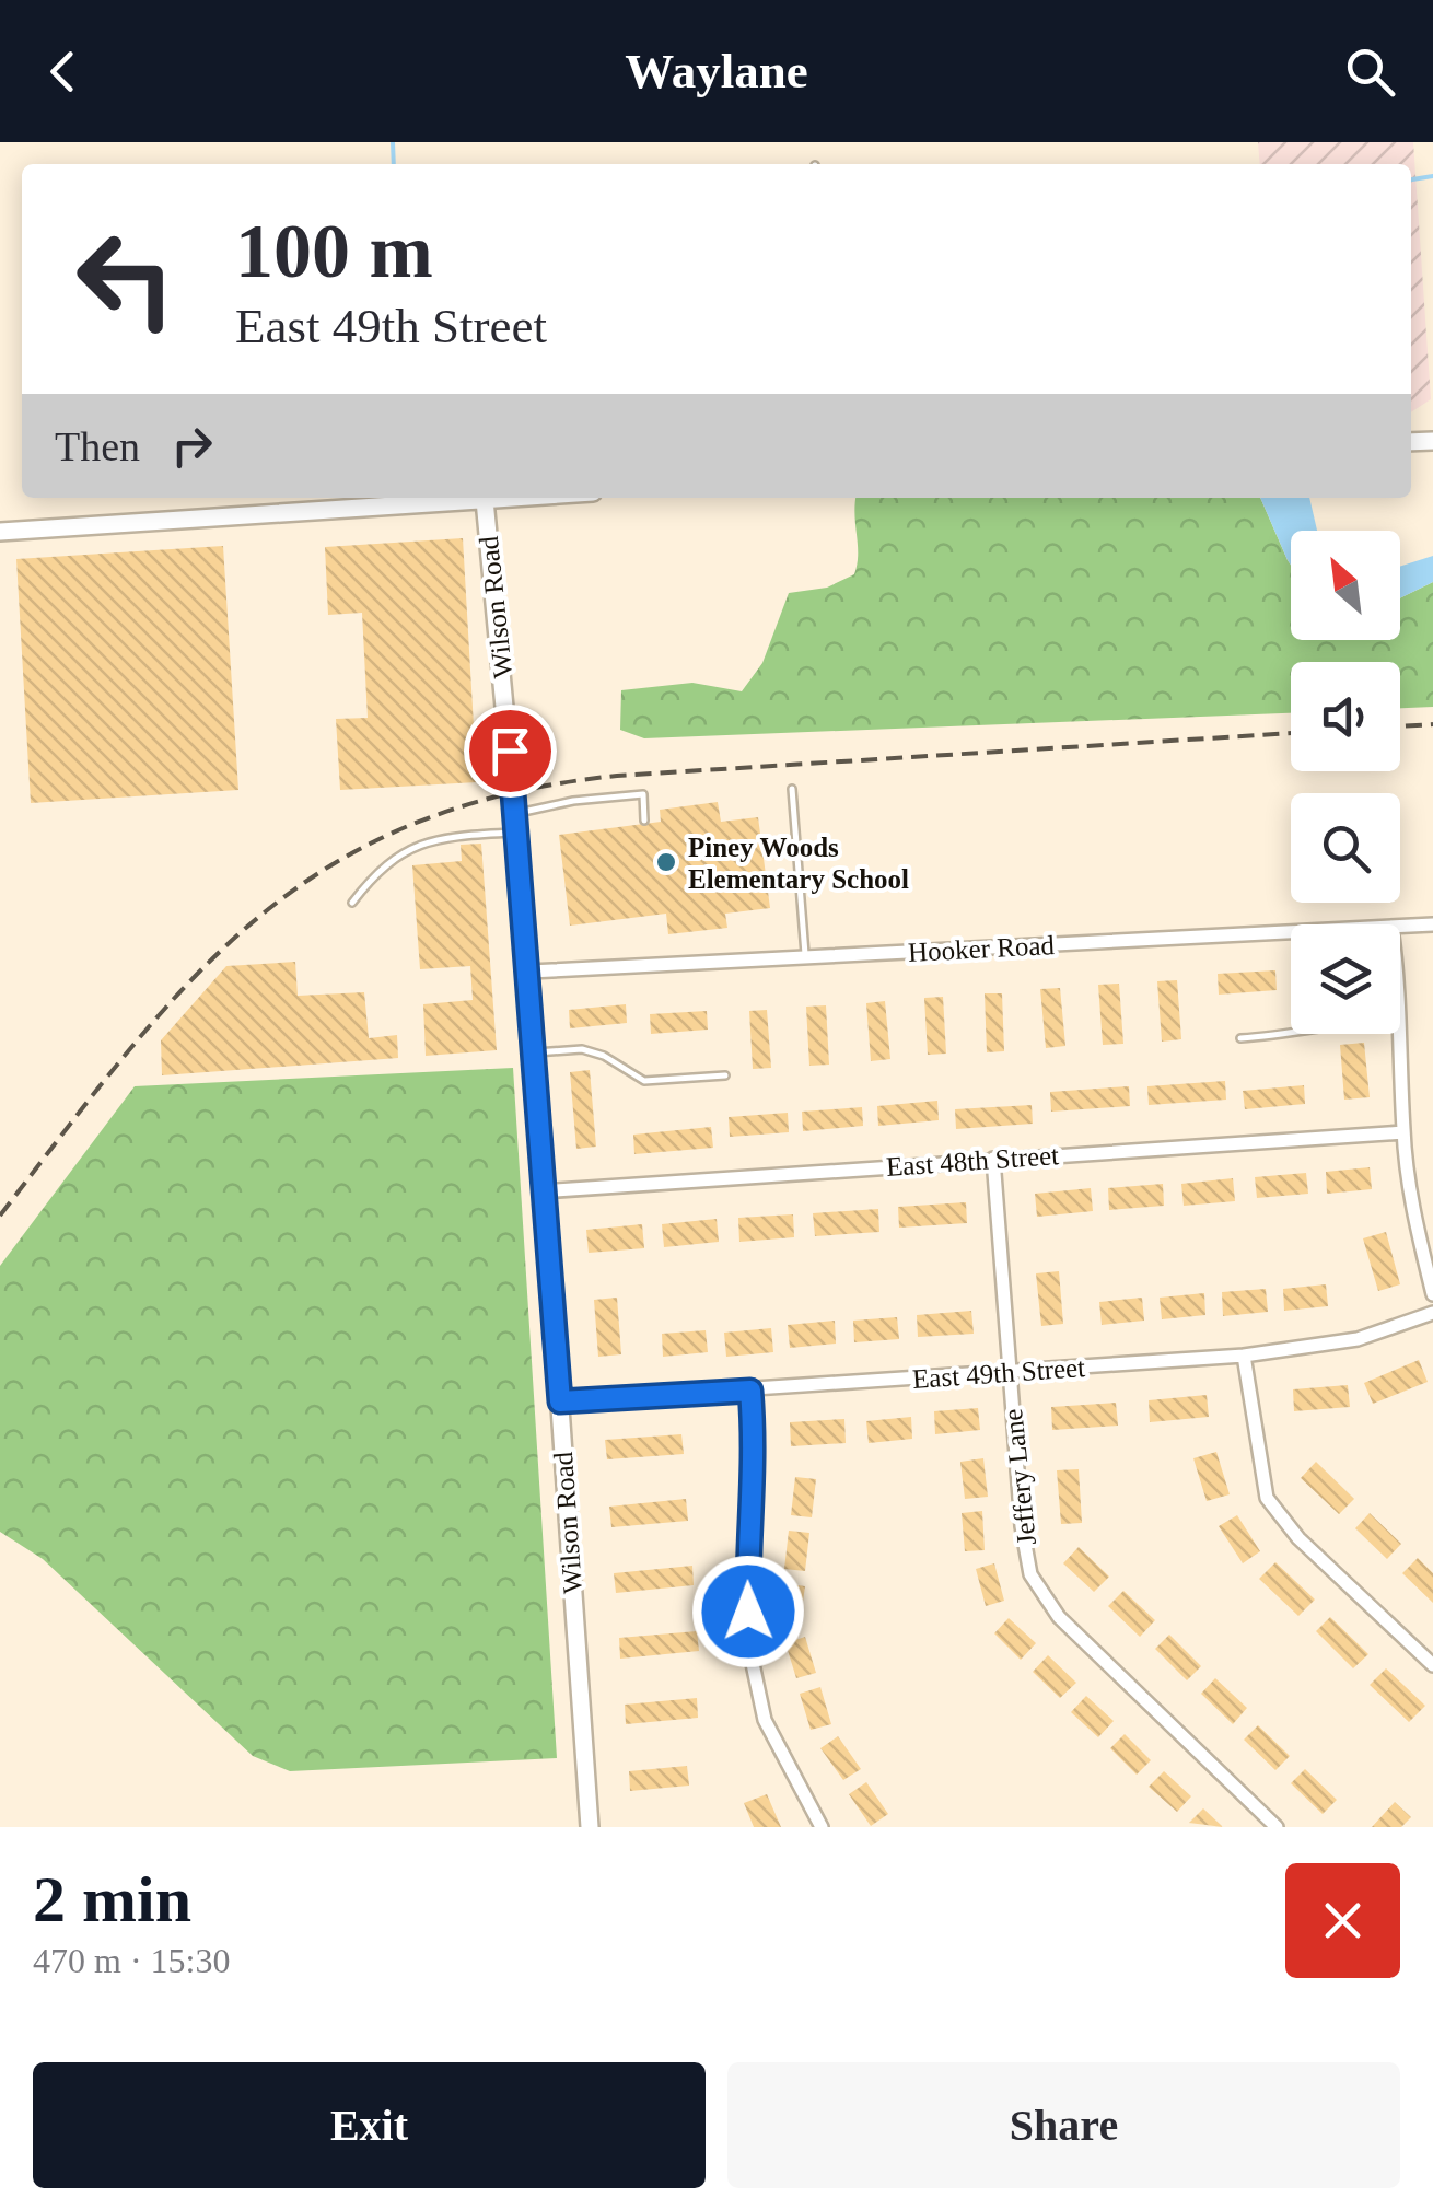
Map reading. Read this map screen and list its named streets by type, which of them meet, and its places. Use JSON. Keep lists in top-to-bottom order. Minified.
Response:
{"streets":{"street":["Wilson Road","Hooker Road","East 48th Street","East 49th Street","Jeffery Lane"]},"crossings":[["Wilson Road","Hooker Road"],["Wilson Road","East 48th Street"],["Wilson Road","East 49th Street"],["East 48th Street","Jeffery Lane"],["East 49th Street","Jeffery Lane"]],"places":["Piney Woods Elementary School"],"north":"top left","page":{"header":"Waylane","turn":["100 m","East 49th Street"],"then":"Then","heading":["2 min","470 m · 15:30"],"buttons":["Exit","Share"]}}
